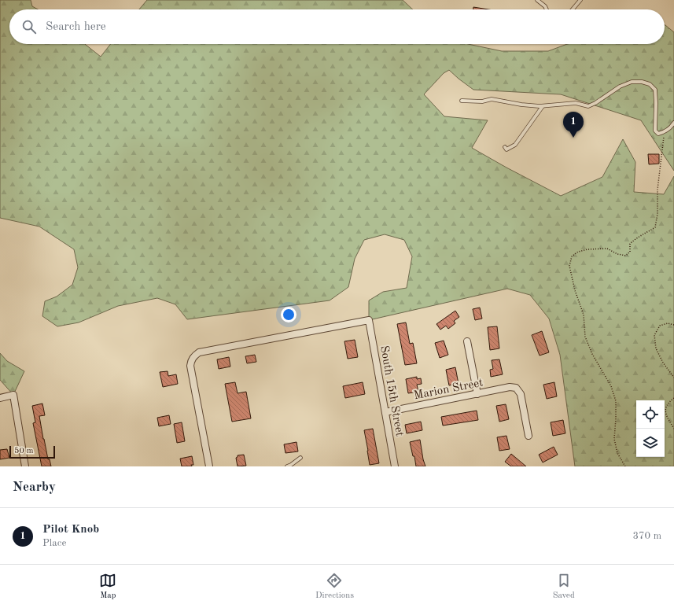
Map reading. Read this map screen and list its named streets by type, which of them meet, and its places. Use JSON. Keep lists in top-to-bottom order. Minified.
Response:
{"streets":{"street":["Marion Street","South 15th Street"]},"crossings":[["Marion Street","South 15th Street"]],"scale_bar":"50 m","page":{"search":"Search here","pins":"1","scale":"50 m","heading":"Nearby","list":[{"mark":"1","name":"Pilot Knob","note":"Place","value":"370 m"}],"nav":["Map","Directions","Saved"]}}
